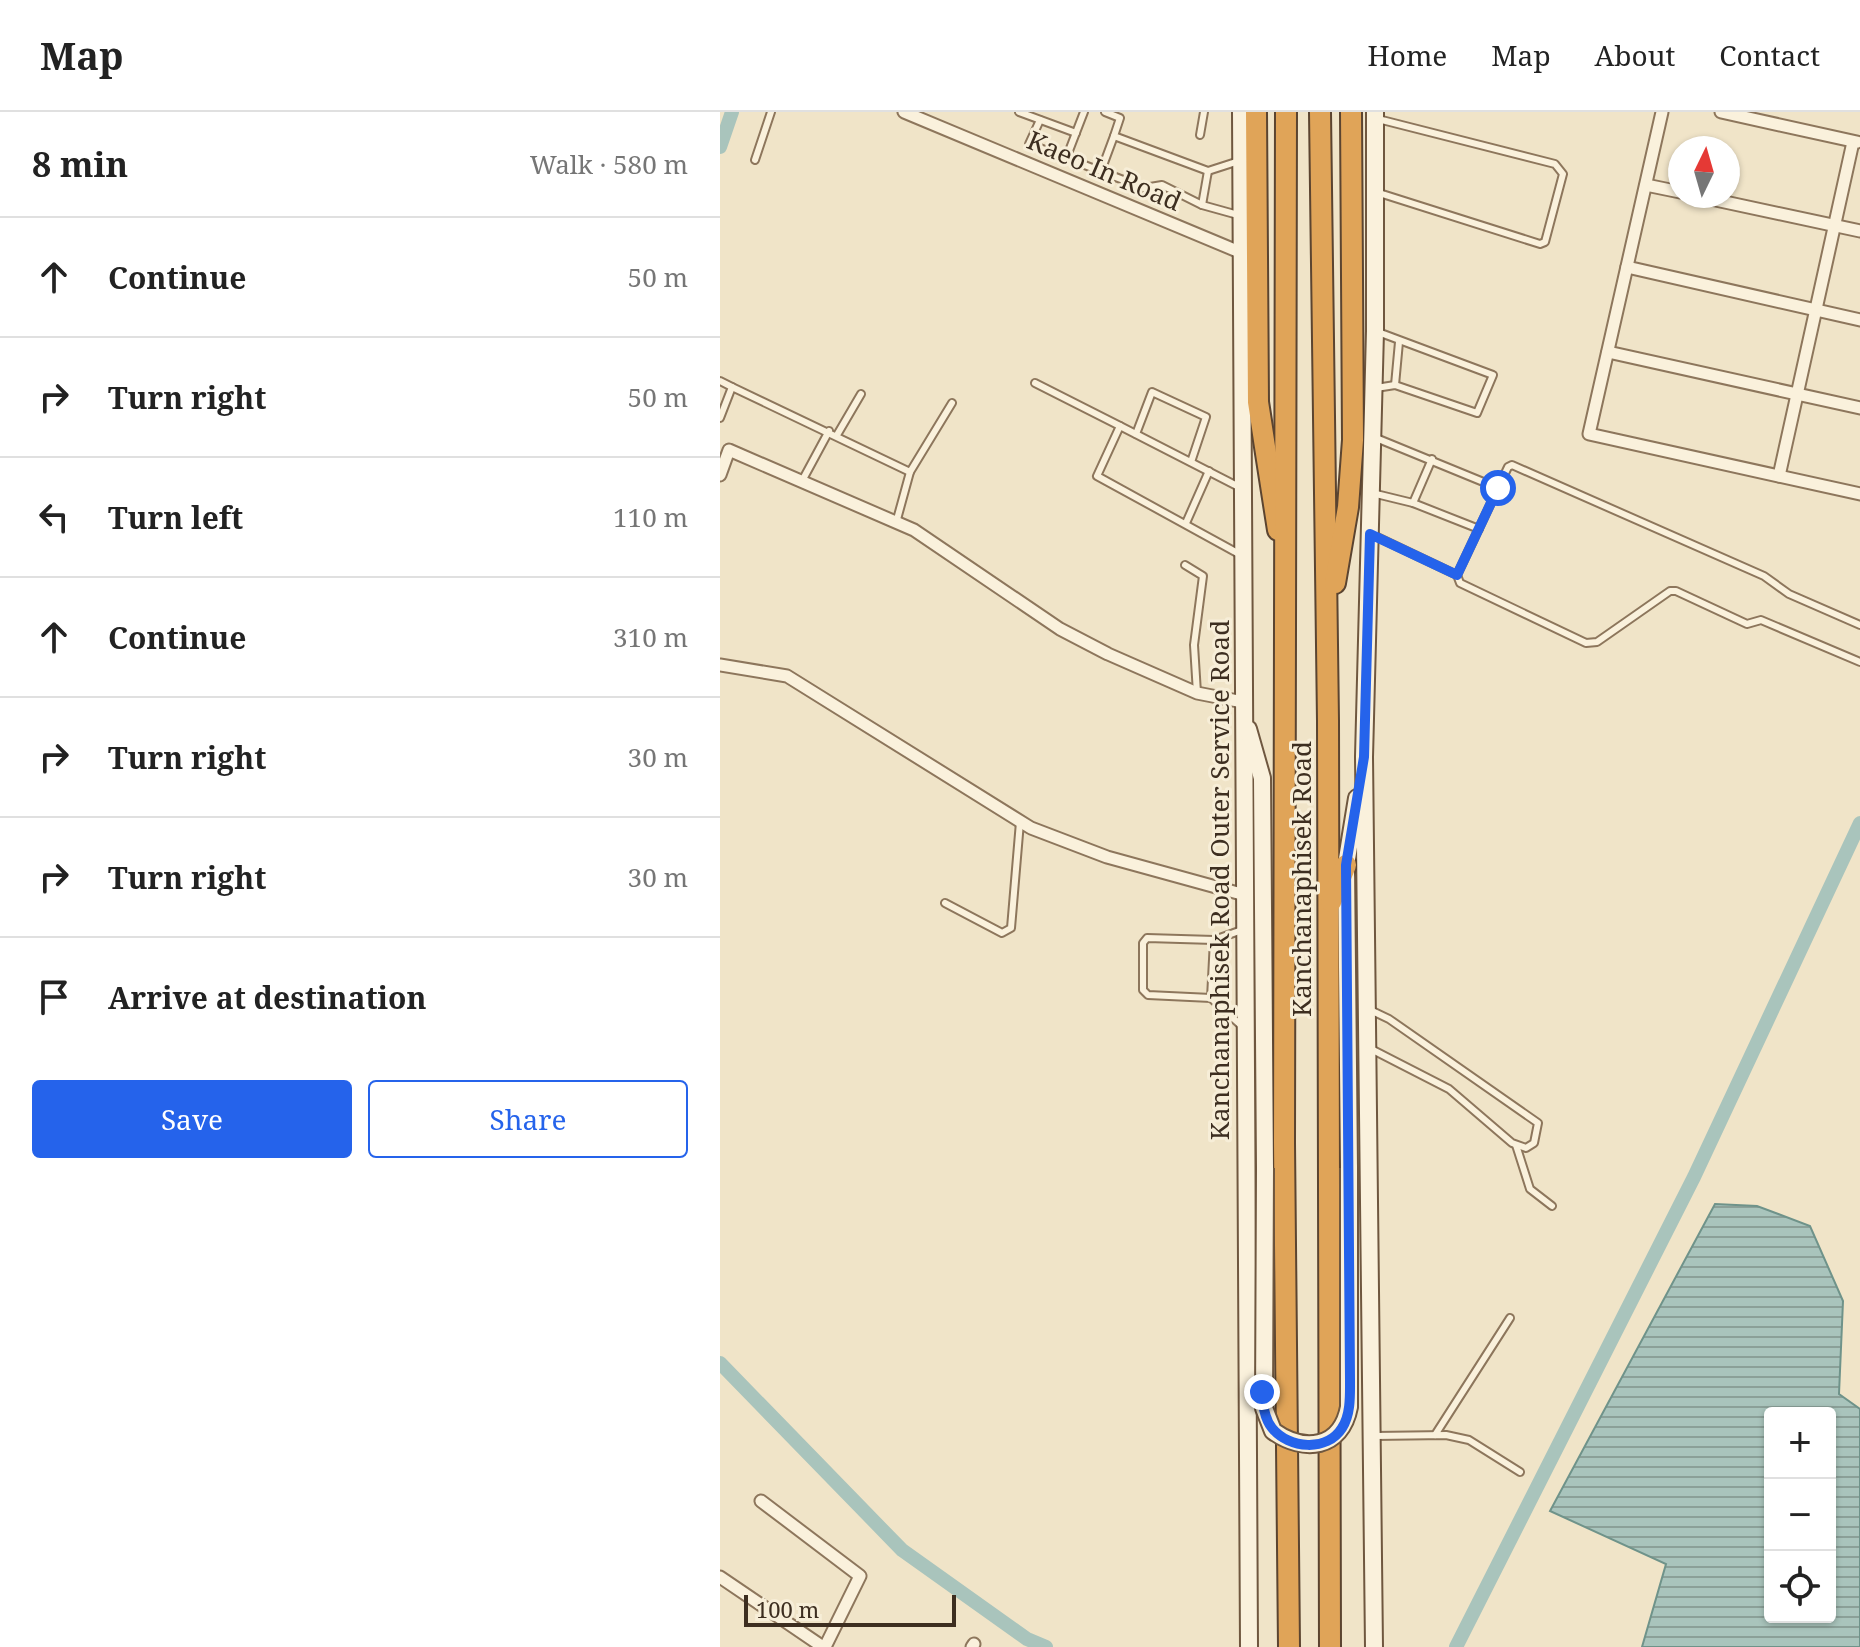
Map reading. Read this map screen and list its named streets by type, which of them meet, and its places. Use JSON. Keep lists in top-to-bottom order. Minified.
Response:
{"streets":{"highway":["Kanchanaphisek Road"],"main road":["Kanchanaphisek Road Outer Service Road"],"street":["Kaeo In Road"]},"crossings":[["Kaeo In Road","Kanchanaphisek Road Outer Service Road"]],"scale_bar":"100 m","north":"top","page":{"header":"Map","nav":["Home","Map","About","Contact"],"heading":["8 min","Walk · 580 m"],"list":[["Continue","50 m"],["Turn right","50 m"],["Turn left","110 m"],["Continue","310 m"],["Turn right","30 m"],["Turn right","30 m"],"Arrive at destination"],"buttons":["Save","Share"],"map_buttons":["+","−"],"scale":"100 m"}}
